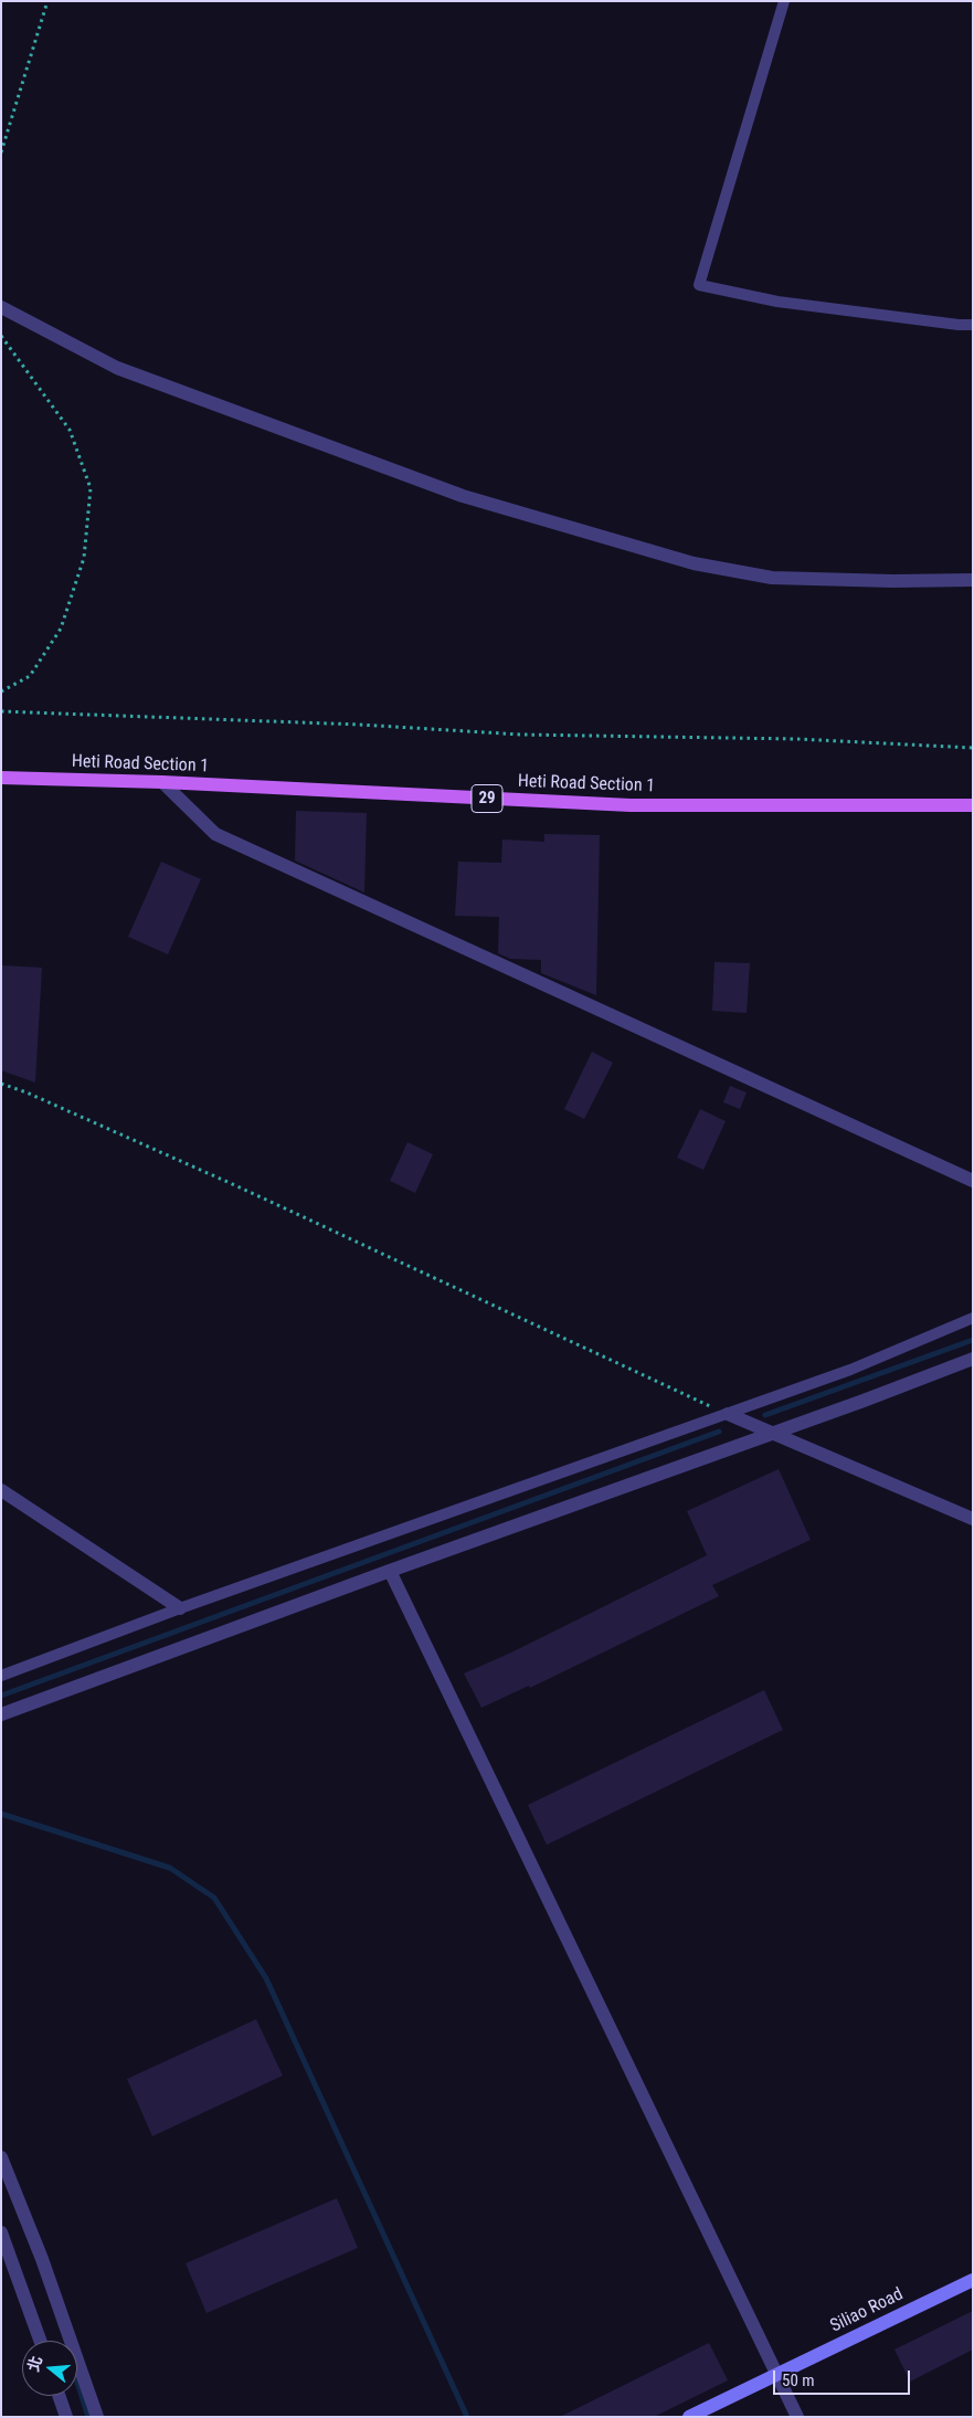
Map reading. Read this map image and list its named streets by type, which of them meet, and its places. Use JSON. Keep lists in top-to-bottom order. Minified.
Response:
{"streets":{"main road":["Heti Road Section 1","29"],"street":["Siliao Road"]},"scale_bar":"50 m","north":"left"}
